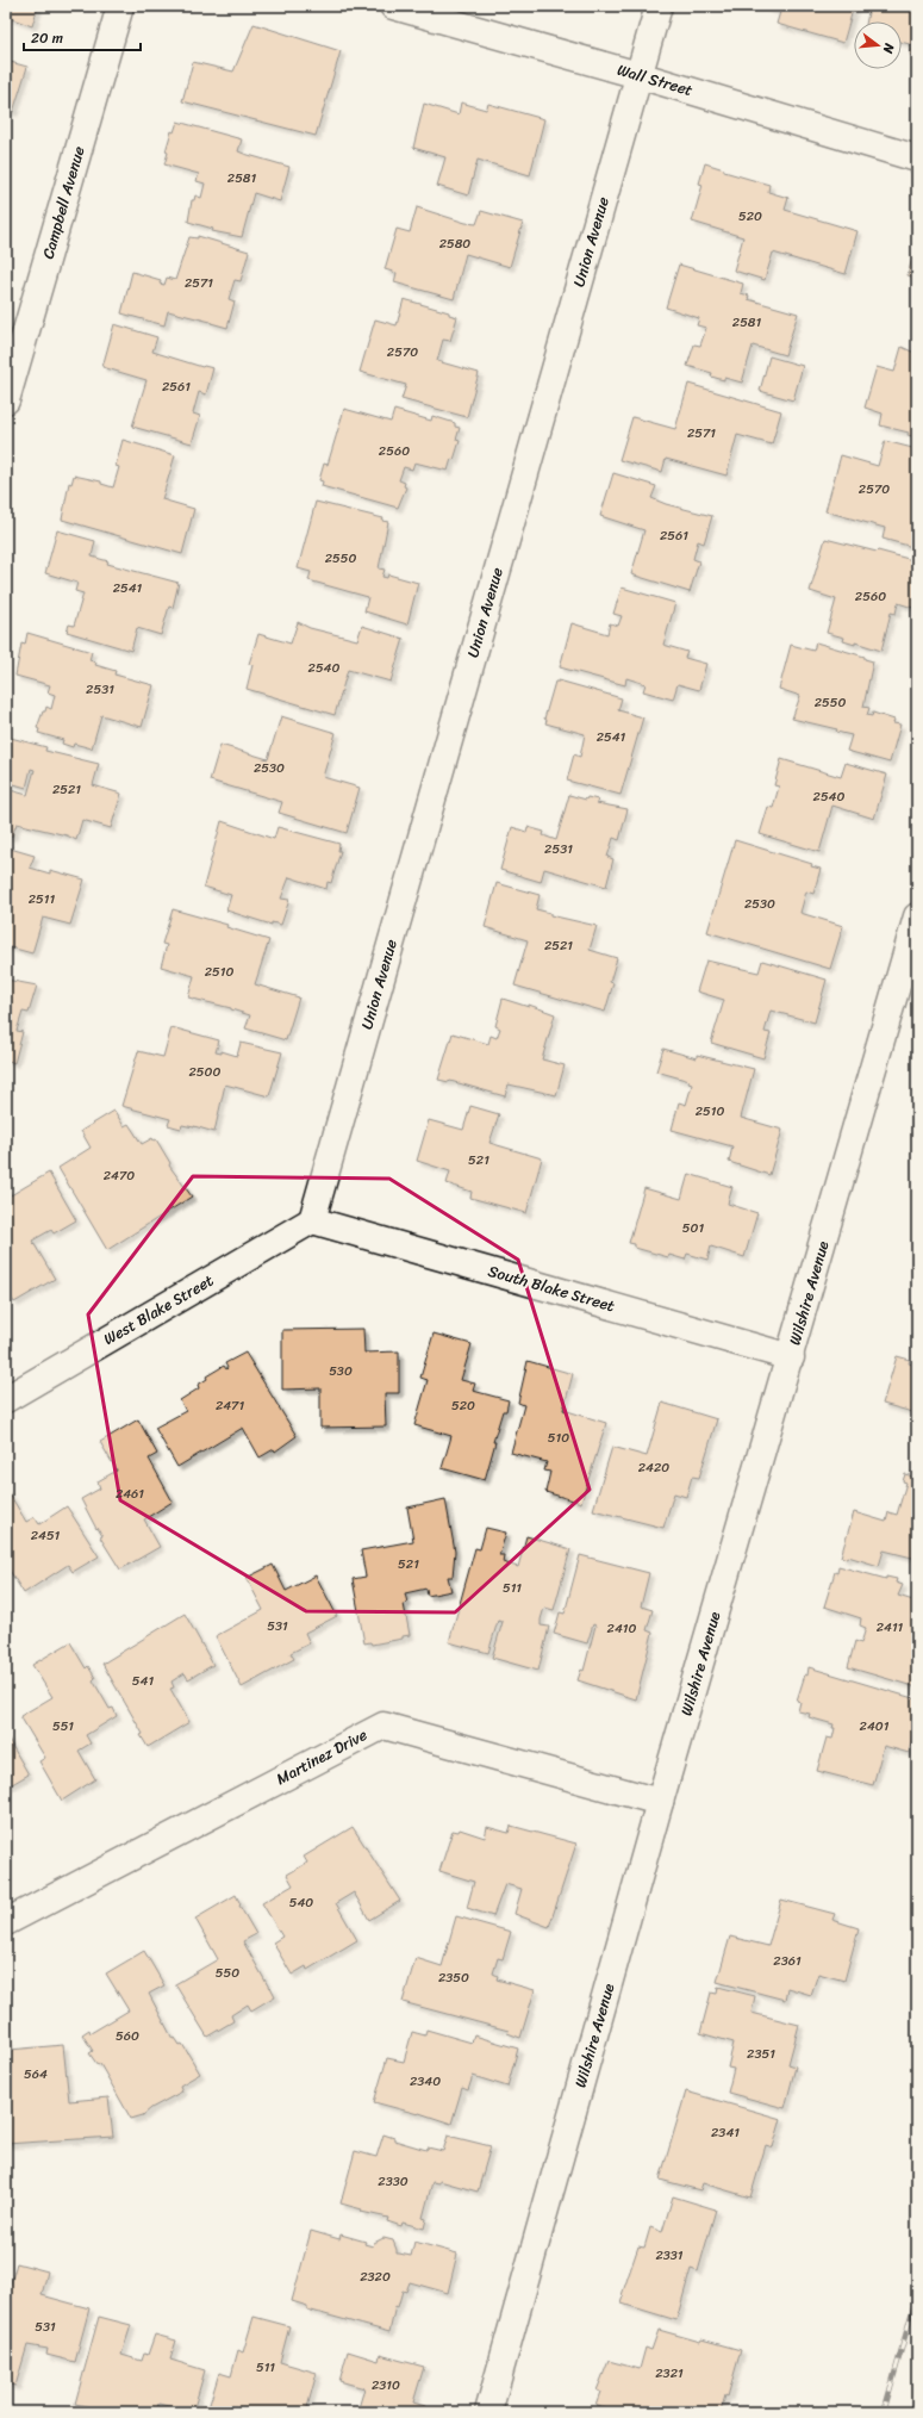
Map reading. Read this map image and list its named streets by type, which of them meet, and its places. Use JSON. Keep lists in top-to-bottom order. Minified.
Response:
{"streets":{"street":["Wall Street","Campbell Avenue","Union Avenue","South Blake Street","Wilshire Avenue","West Blake Street","Martinez Drive"]},"crossings":[["Wall Street","Union Avenue"],["Union Avenue","South Blake Street"],["Union Avenue","West Blake Street"],["South Blake Street","Wilshire Avenue"],["South Blake Street","West Blake Street"],["Wilshire Avenue","Martinez Drive"]],"house_numbers":["2581","520","2580","2571","2581","2570","2561","2571","2560","2570","2561","2550","2541","2560","2540","2531","2550","2541","2530","2521","2540","2531","2511","2530","2521","2510","2500","2510","521","2470","501","530","2471","520","510","2420","2461","2451","521","511","531","2411","2410","541","551","2401","540","2361","550","2350","560","2351","564","2340","2341","2330","2331","2320","531","511","2321","2310"],"scale_bar":"20 m","north":"right"}
